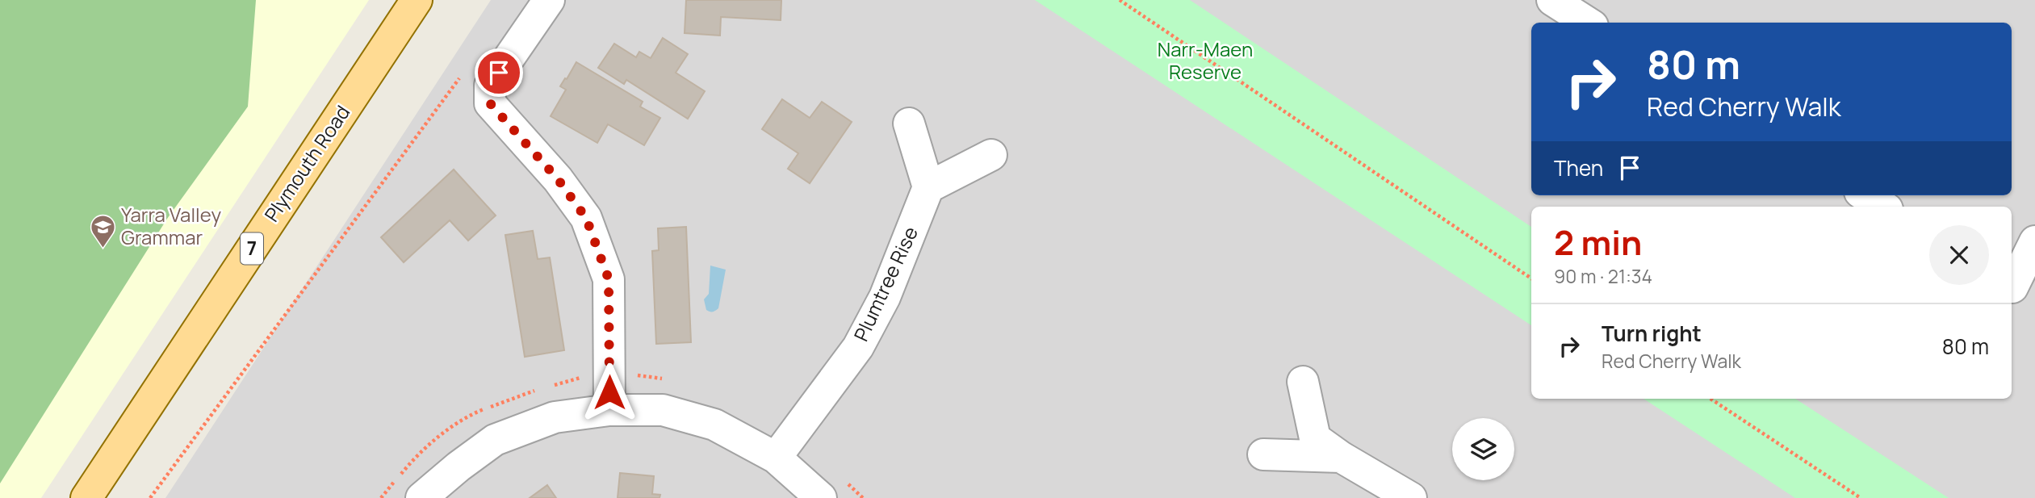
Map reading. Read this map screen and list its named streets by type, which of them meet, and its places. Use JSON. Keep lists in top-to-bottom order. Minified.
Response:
{"streets":{"main road":["Plymouth Road","7"],"street":["Plumtree Rise"]},"parks":["Narr-Maen Reserve"],"places":{"school or university":["Yarra Valley Grammar"]},"page":{"turn":["80 m","Red Cherry Walk"],"then":"Then","heading":["2 min","90 m · 21:34"],"list":[{"name":"Turn right","note":"Red Cherry Walk","value":"80 m"}]}}
